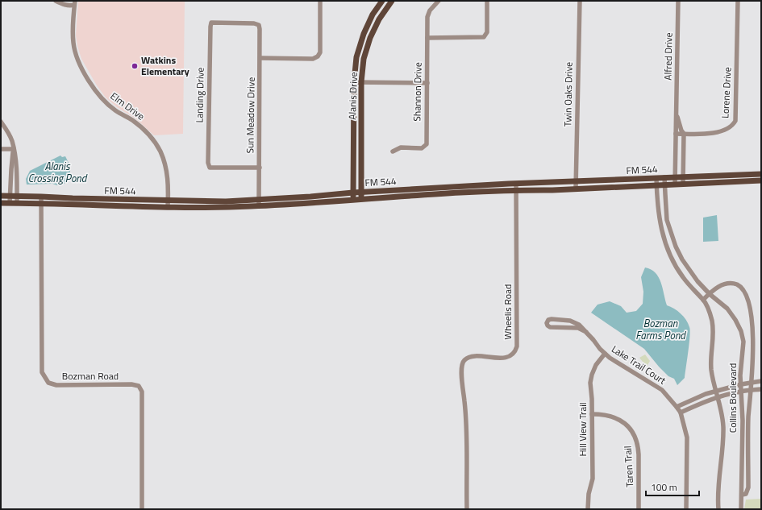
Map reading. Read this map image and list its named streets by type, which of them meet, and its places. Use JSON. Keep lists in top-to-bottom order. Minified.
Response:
{"streets":{"main road":["Alanis Drive","FM 544"],"street":["Alfred Drive","Shannon Drive","Lorene Drive","Twin Oaks Drive","Landing Drive","Elm Drive","Sun Meadow Drive","Wheelis Road","Lake Trail Court","Bozman Road","Collins Boulevard","Hill View Trail","Taren Trail"]},"crossings":[["Alfred Drive","Lorene Drive"],["Alfred Drive","FM 544"],["Twin Oaks Drive","FM 544"],["Landing Drive","Sun Meadow Drive"],["Alanis Drive","FM 544"],["Elm Drive","FM 544"],["Sun Meadow Drive","FM 544"],["FM 544","Wheelis Road"],["FM 544","Bozman Road"],["FM 544","Collins Boulevard"],["Lake Trail Court","Hill View Trail"],["Hill View Trail","Taren Trail"]],"water":["Alanis Crossing Pond","Bozman Farms Pond"],"places":["Watkins Elementary"],"scale_bar":"100 m"}
